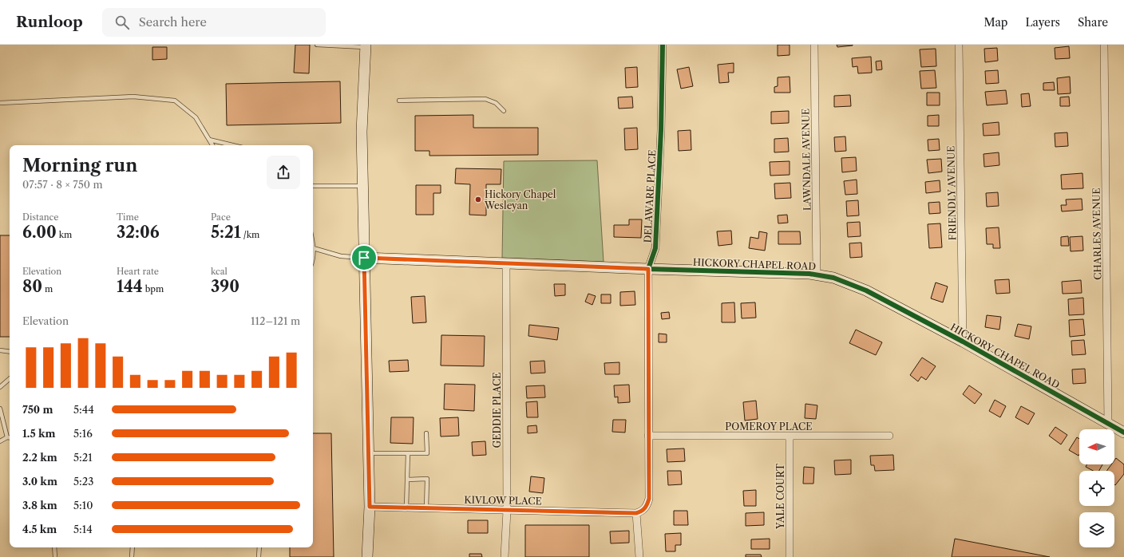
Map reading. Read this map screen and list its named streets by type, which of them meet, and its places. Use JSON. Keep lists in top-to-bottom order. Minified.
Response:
{"streets":{"street":["LAWNDALE AVENUE","FRIENDLY AVENUE","DELAWARE PLACE","CHARLES AVENUE","HICKORY CHAPEL ROAD","GEDDIE PLACE","POMEROY PLACE","YALE COURT","KIVLOW PLACE"]},"crossings":[["LAWNDALE AVENUE","HICKORY CHAPEL ROAD"],["FRIENDLY AVENUE","HICKORY CHAPEL ROAD"],["DELAWARE PLACE","HICKORY CHAPEL ROAD"],["DELAWARE PLACE","POMEROY PLACE"],["DELAWARE PLACE","KIVLOW PLACE"],["CHARLES AVENUE","HICKORY CHAPEL ROAD"],["HICKORY CHAPEL ROAD","GEDDIE PLACE"],["GEDDIE PLACE","KIVLOW PLACE"],["POMEROY PLACE","YALE COURT"]],"places":["Hickory Chapel Wesleyan"],"north":"left","page":{"header":"Runloop","search":"Search here","nav":["Map","Layers","Share"],"heading":["Morning run","07:57 · 8 × 750 m"],"stats":[["Distance","6.00 km"],["Time","32:06"],["Pace","5:21 /km"],["Elevation","80 m"],["Heart rate","144 bpm"],["kcal","390"]],"chart":["Elevation","112–121 m"],"list":[{"name":"750 m","note":"5:44"},{"name":"1.5 km","note":"5:16"},{"name":"2.2 km","note":"5:21"},{"name":"3.0 km","note":"5:23"},{"name":"3.8 km","note":"5:10"},{"name":"4.5 km","note":"5:14"}]}}
